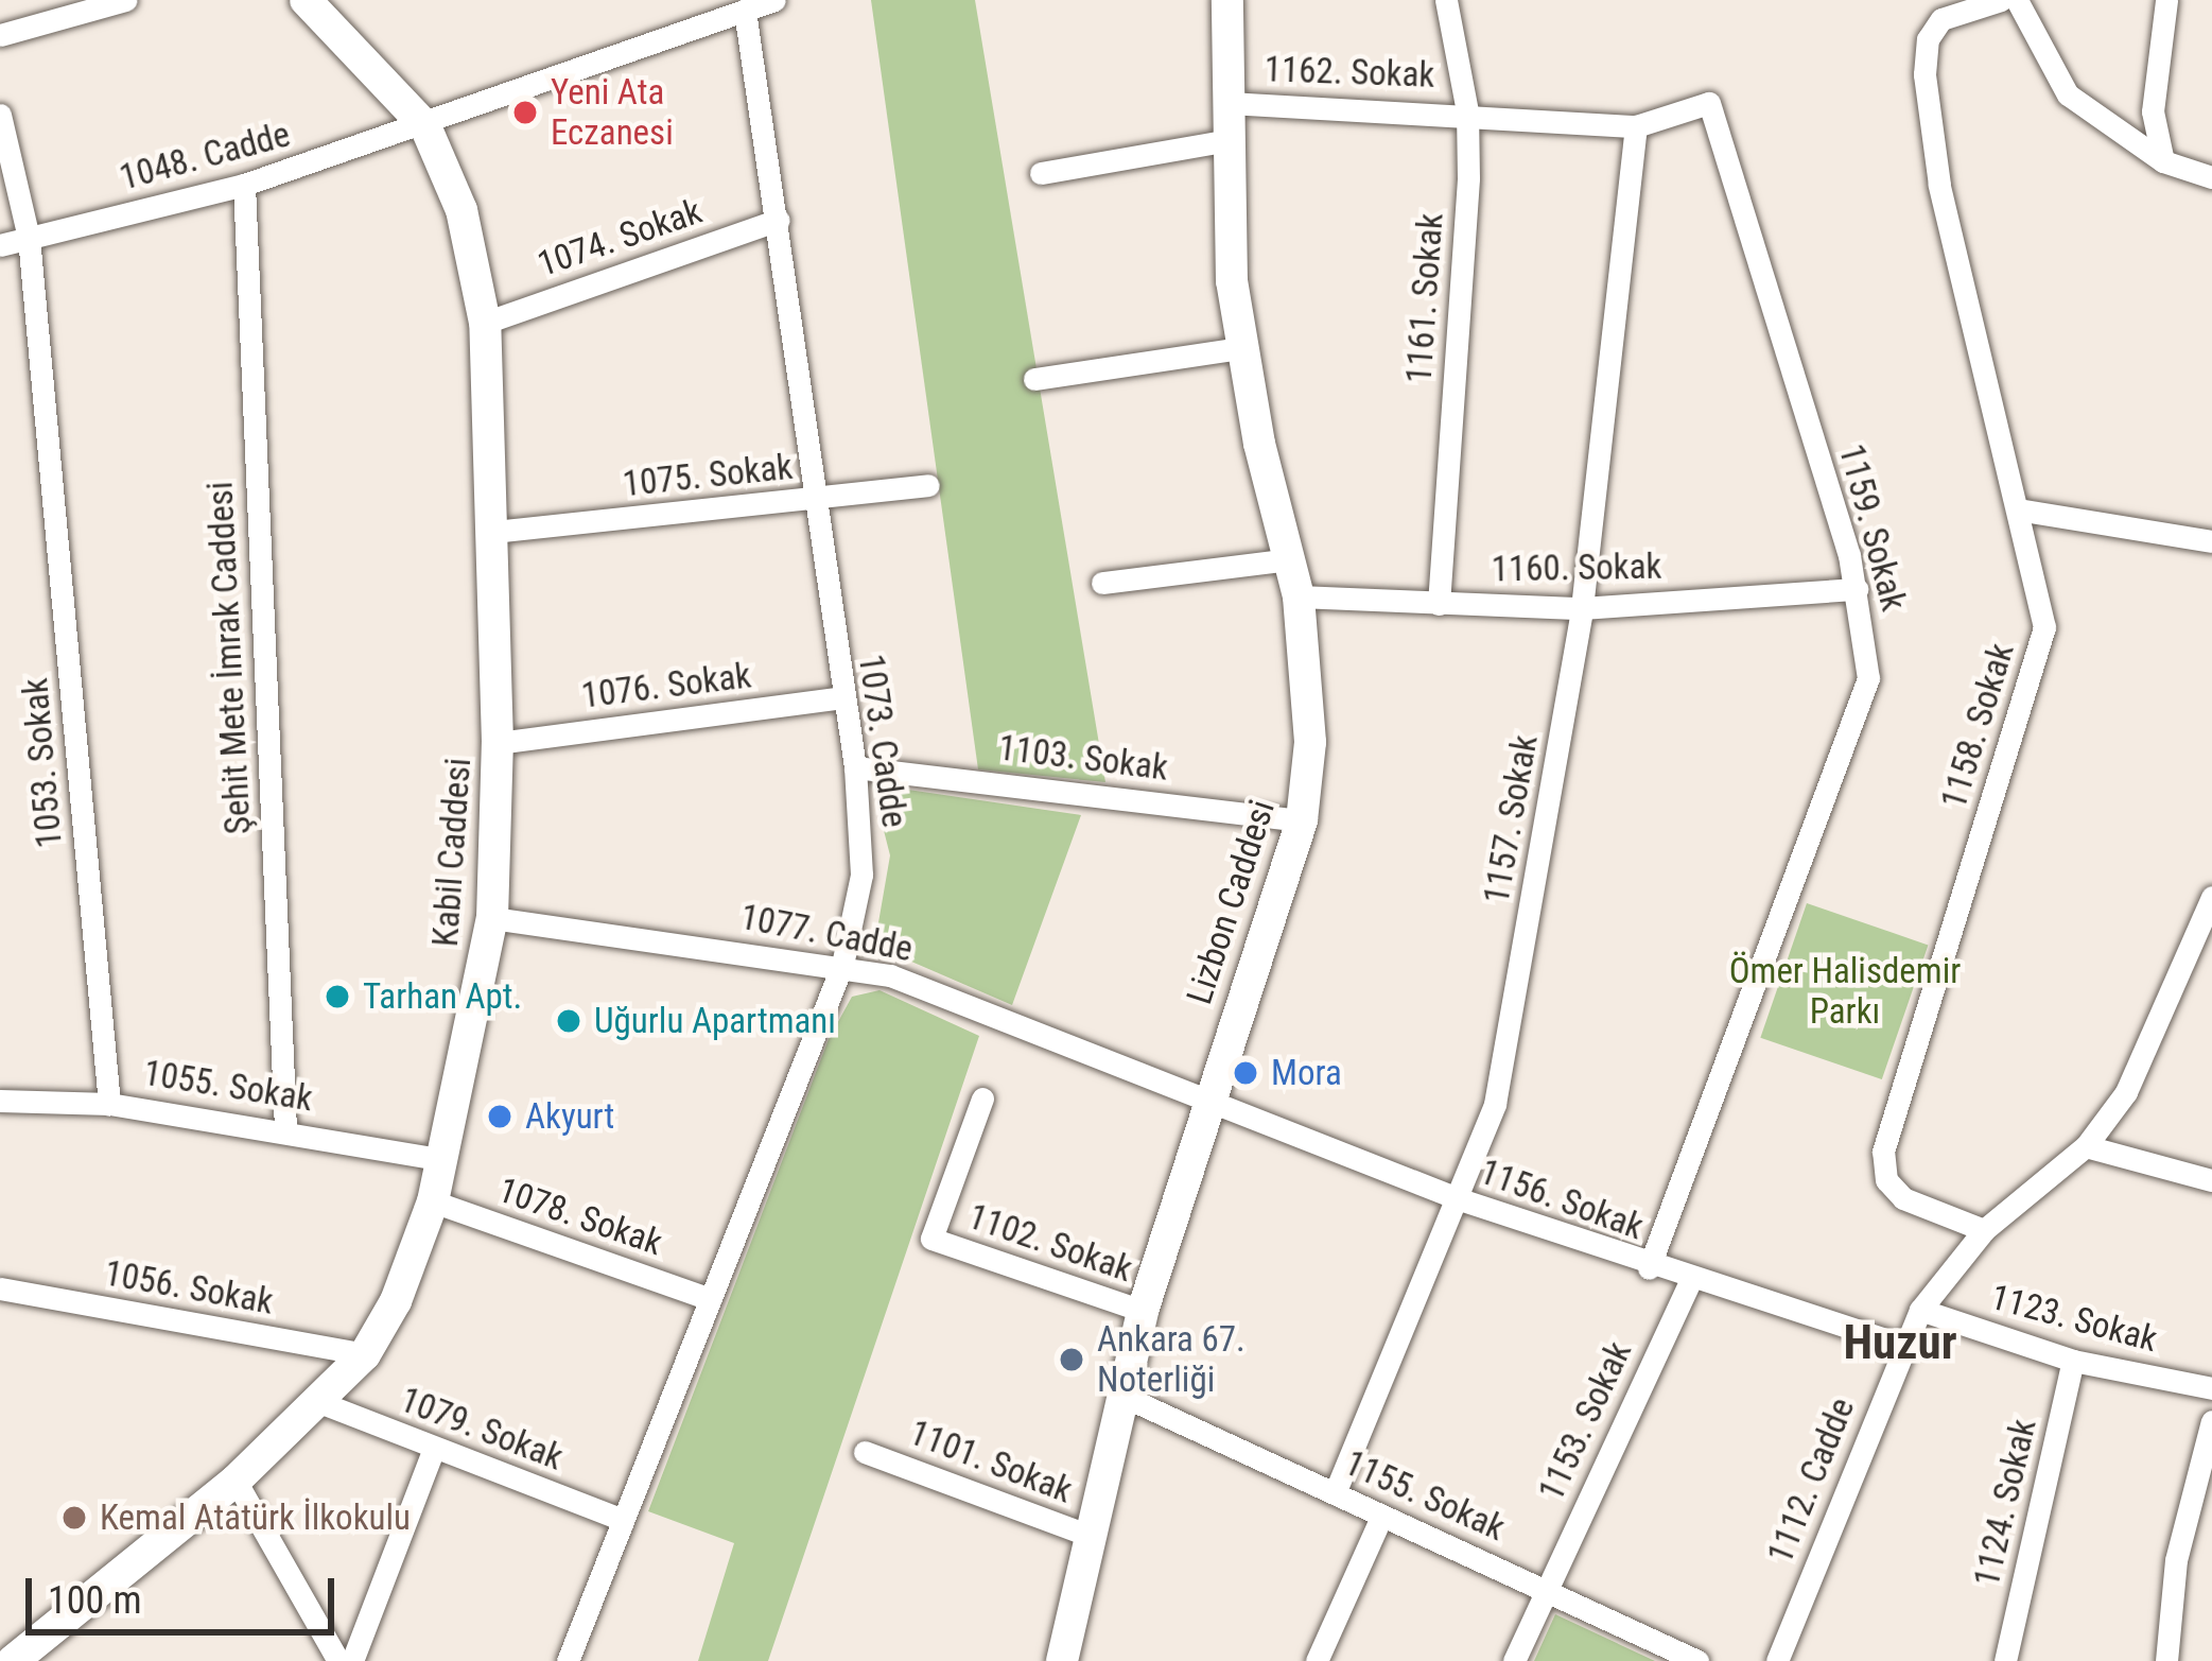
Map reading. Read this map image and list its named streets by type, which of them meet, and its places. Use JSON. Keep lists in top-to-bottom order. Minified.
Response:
{"streets":{"main road":["Kabil Caddesi","Lizbon Caddesi"],"street":["1162. Sokak","1048. Cadde","1074. Sokak","1161. Sokak","1075. Sokak","1159. Sokak","1160. Sokak","Şehit Mete İmrak Caddesi","1076. Sokak","1158. Sokak","1073. Cadde","1103. Sokak","1053. Sokak","1157. Sokak","1077. Cadde","1055. Sokak","1156. Sokak","1078. Sokak","1102. Sokak","1056. Sokak","1123. Sokak","1153. Sokak","1079. Sokak","1101. Sokak","1112. Cadde","1155. Sokak","1124. Sokak"]},"crossings":[["1162. Sokak","1161. Sokak"],["1162. Sokak","1159. Sokak"],["1162. Sokak","Lizbon Caddesi"],["1048. Cadde","Şehit Mete İmrak Caddesi"],["1048. Cadde","1073. Cadde"],["1048. Cadde","1053. Sokak"],["1048. Cadde","Kabil Caddesi"],["1074. Sokak","1073. Cadde"],["1074. Sokak","Kabil Caddesi"],["1161. Sokak","1159. Sokak"],["1161. Sokak","1160. Sokak"],["1075. Sokak","1073. Cadde"],["1075. Sokak","Kabil Caddesi"],["1159. Sokak","1160. Sokak"],["1159. Sokak","1157. Sokak"],["1159. Sokak","1156. Sokak"],["1160. Sokak","1157. Sokak"],["1160. Sokak","Lizbon Caddesi"],["Şehit Mete İmrak Caddesi","1055. Sokak"],["1076. Sokak","1073. Cadde"],["1076. Sokak","Kabil Caddesi"],["1158. Sokak","1112. Cadde"],["1073. Cadde","1103. Sokak"],["1073. Cadde","1077. Cadde"],["1073. Cadde","1078. Sokak"],["1073. Cadde","1079. Sokak"],["1103. Sokak","Lizbon Caddesi"],["1053. Sokak","1055. Sokak"],["1157. Sokak","1156. Sokak"],["1157. Sokak","1155. Sokak"],["Kabil Caddesi","1077. Cadde"],["Kabil Caddesi","1055. Sokak"],["Kabil Caddesi","1078. Sokak"],["Kabil Caddesi","1056. Sokak"],["Kabil Caddesi","1079. Sokak"],["Lizbon Caddesi","1077. Cadde"],["Lizbon Caddesi","1156. Sokak"],["Lizbon Caddesi","1102. Sokak"],["Lizbon Caddesi","1101. Sokak"],["Lizbon Caddesi","1155. Sokak"],["1077. Cadde","1156. Sokak"],["1156. Sokak","1153. Sokak"],["1156. Sokak","1112. Cadde"],["1123. Sokak","1112. Cadde"],["1123. Sokak","1124. Sokak"],["1153. Sokak","1155. Sokak"]],"districts":["Huzur"],"parks":["Ömer Halisdemir Parkı"],"places":["Yeni Ata Eczanesi","Tarhan Apt.","Uğurlu Apartmanı","Mora","Akyurt","Ankara 67. Noterliği","Kemal Atatürk İlkokulu"],"scale_bar":"100 m"}
